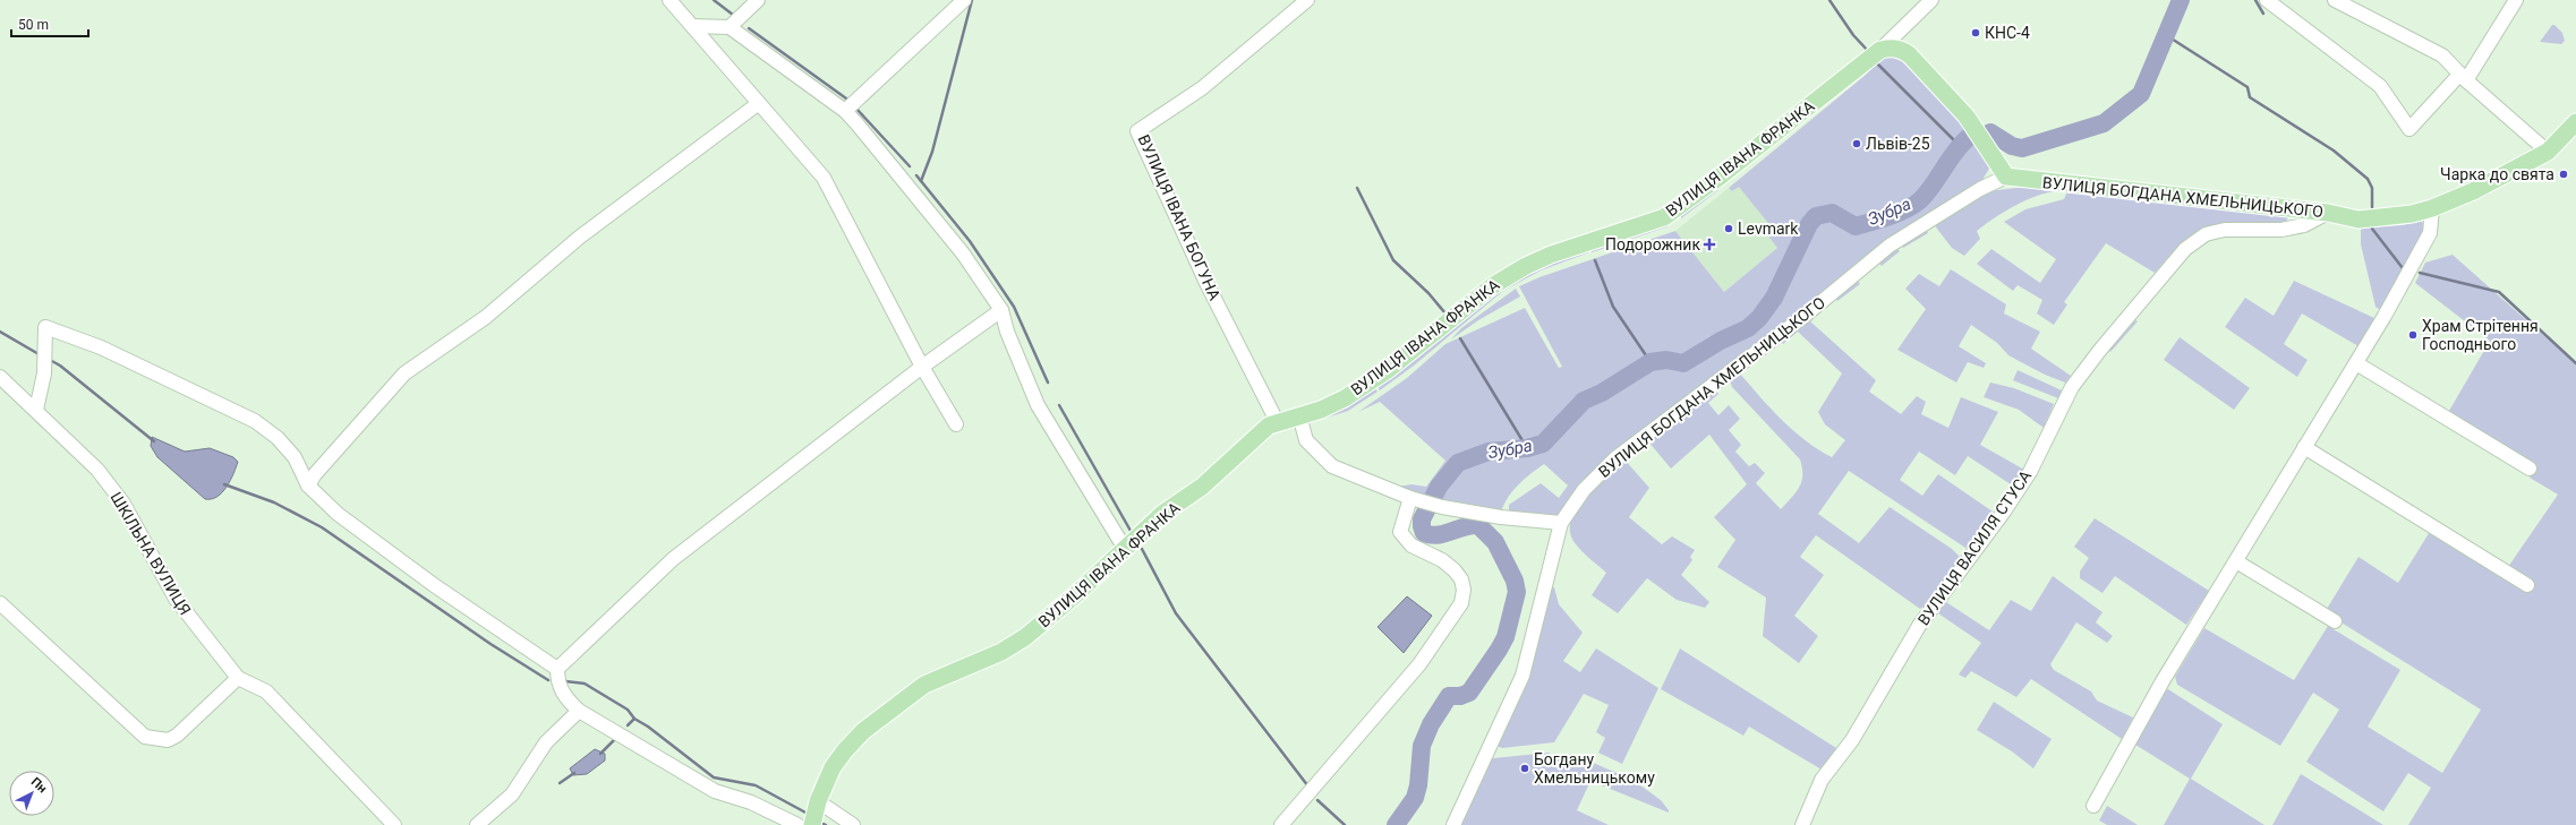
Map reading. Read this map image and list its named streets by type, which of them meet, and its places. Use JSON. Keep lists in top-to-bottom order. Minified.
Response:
{"streets":{"main road":["ВУЛИЦЯ ІВАНА ФРАНКА","ВУЛИЦЯ БОГДАНА ХМЕЛЬНИЦЬКОГО"],"street":["ВУЛИЦЯ ІВАНА БОГУНА","ВУЛИЦЯ ВАСИЛЯ СТУСА","ШКІЛЬНА ВУЛИЦЯ"]},"crossings":[["ВУЛИЦЯ ІВАНА ФРАНКА","ВУЛИЦЯ ІВАНА БОГУНА"],["ВУЛИЦЯ БОГДАНА ХМЕЛЬНИЦЬКОГО","ВУЛИЦЯ ВАСИЛЯ СТУСА"]],"water":["Зубра"],"places":{"other":["КНС-4","Львів-25","Чарка до свята","Levmark","Храм Стрітення Господнього","Богдану Хмельницькому"],"health":["Подорожник"]},"scale_bar":"50 m","north":"top right"}
